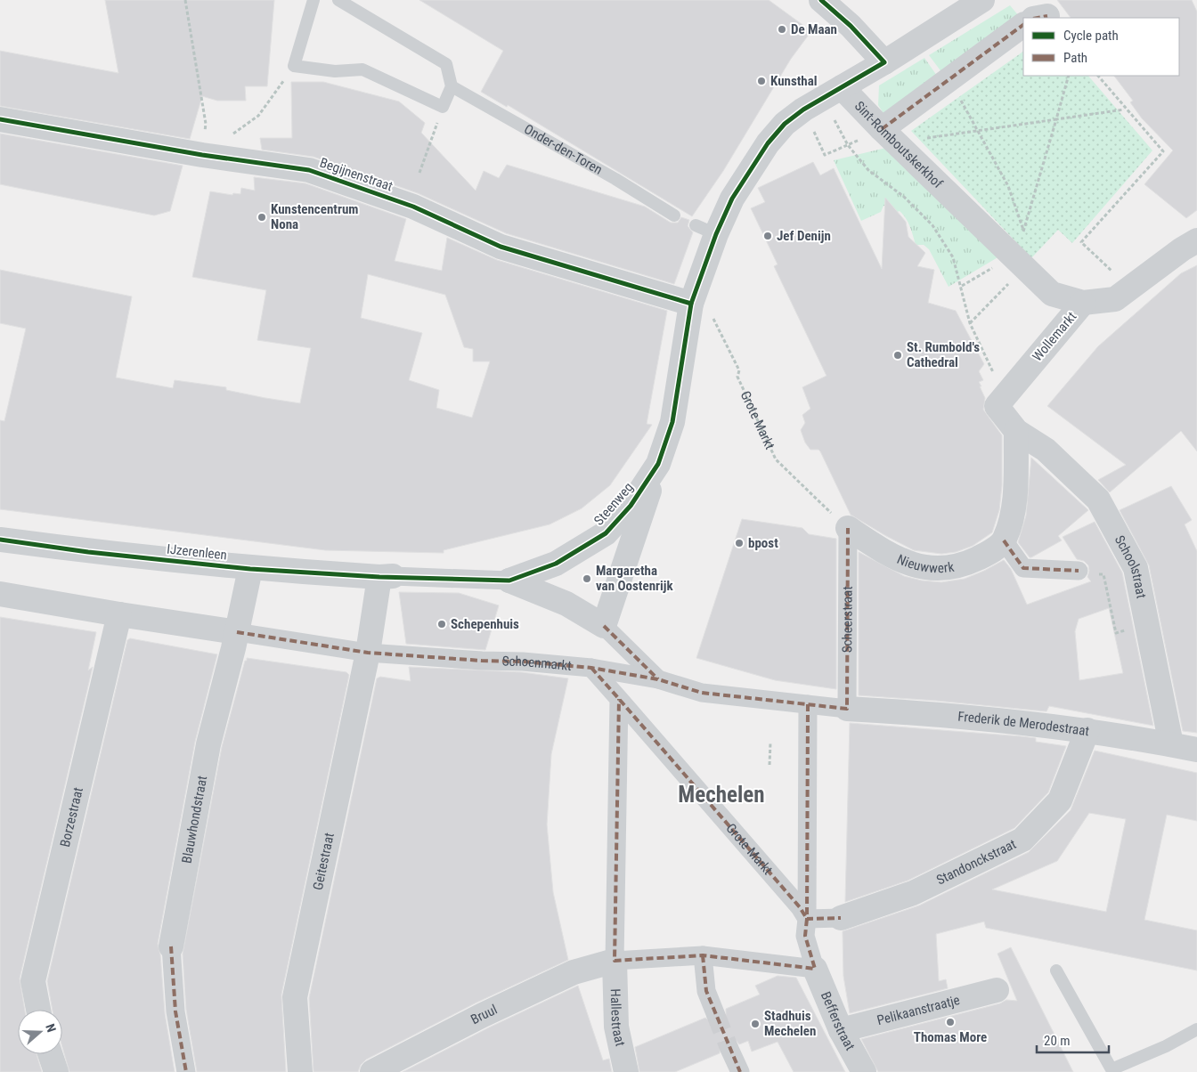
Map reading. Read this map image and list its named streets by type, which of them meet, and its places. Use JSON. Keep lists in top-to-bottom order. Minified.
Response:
{"streets":{"street":["Sint-Romboutskerkhof","Begijnenstraat","Wollemarkt","Grote Markt","Steenweg","IJzerenleen","Nieuwwerk","Schoolstraat","Scheerstraat","Schoenmarkt","Frederik de Merodestraat","Borzestraat","Blauwhondstraat","Geitestraat","Standonckstraat","Pelikaanstraatje","Bruul","Hallestraat","Befferstraat"],"lane":["Onder-den-Toren"]},"crossings":[["Sint-Romboutskerkhof","Wollemarkt"],["Begijnenstraat","Grote Markt"],["Begijnenstraat","Steenweg"],["Grote Markt","Steenweg"],["Grote Markt","Nieuwwerk"],["Grote Markt","Scheerstraat"],["Grote Markt","Schoenmarkt"],["Grote Markt","Standonckstraat"],["Steenweg","IJzerenleen"],["IJzerenleen","Blauwhondstraat"],["Nieuwwerk","Scheerstraat"],["Schoolstraat","Frederik de Merodestraat"],["Scheerstraat","Frederik de Merodestraat"],["Schoenmarkt","Geitestraat"],["Frederik de Merodestraat","Standonckstraat"],["Pelikaanstraatje","Befferstraat"],["Bruul","Hallestraat"]],"districts":["Mechelen"],"places":["De Maan","Kunsthal","Kunstencentrum Nona","Jef Denijn","St. Rumbold's Cathedral","bpost","Margaretha van Oostenrijk","Schepenhuis","Thomas More","Stadhuis Mechelen"],"legend":["Cycle path","Path"],"scale_bar":"20 m","north":"right"}
